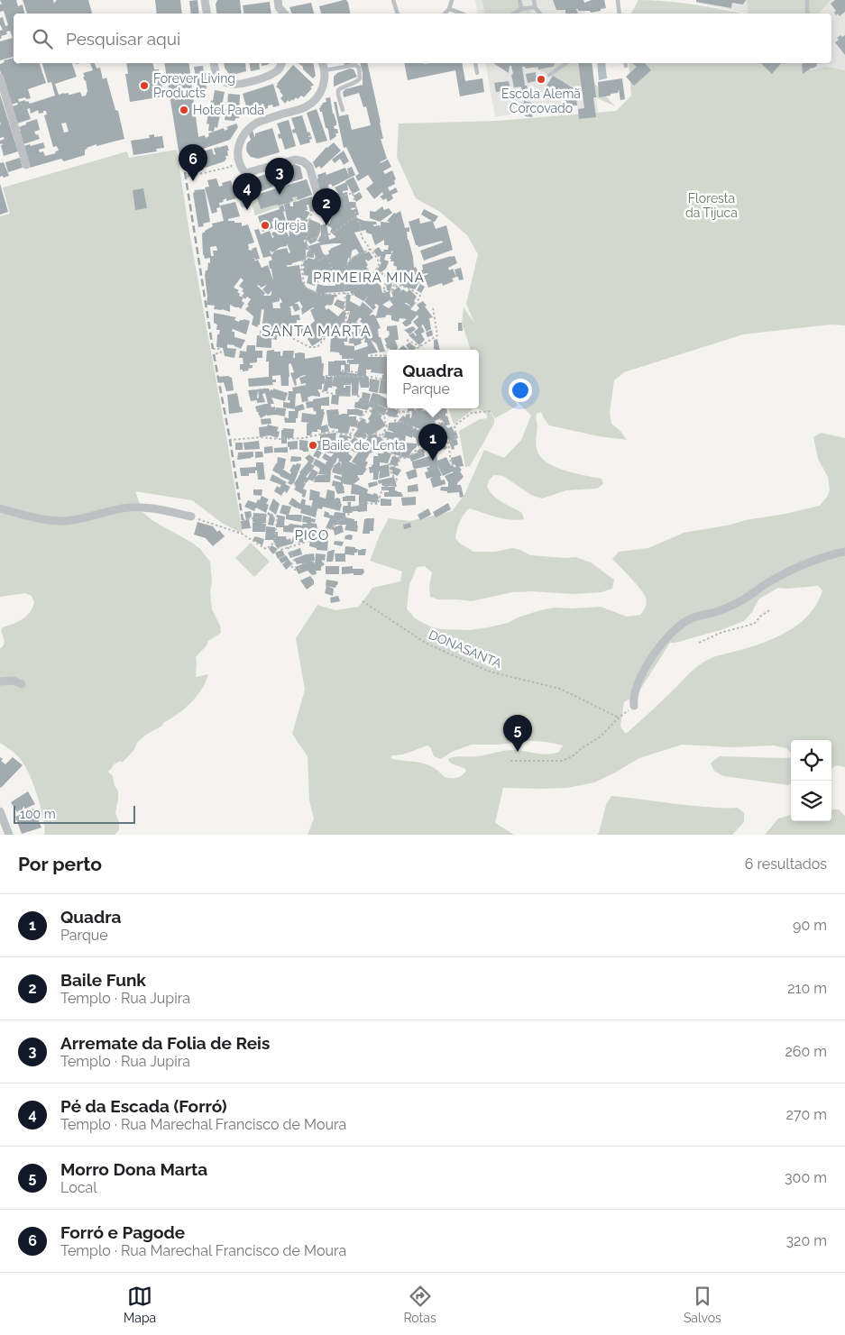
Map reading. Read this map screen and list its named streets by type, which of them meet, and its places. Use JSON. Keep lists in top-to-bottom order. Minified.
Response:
{"streets":{"path":["DONASANTA"]},"districts":["PRIMEIRA MINA","SANTA MARTA","PICO"],"parks":["Floresta da Tijuca"],"places":["Escola Alemã Corcovado","Forever Living Products","Hotel Panda","Igreja","Baile de Lenta"],"scale_bar":"100 m","page":{"search":"Pesquisar aqui","pins":["6","3","4","2","1","5"],"popup":["Quadra","Parque"],"scale":"100 m","heading":["Por perto","6 resultados"],"list":[{"mark":"1","name":"Quadra","note":"Parque","value":"90 m"},{"mark":"2","name":"Baile Funk","note":"Templo · Rua Jupira","value":"210 m"},{"mark":"3","name":"Arremate da Folia de Reis","note":"Templo · Rua Jupira","value":"260 m"},{"mark":"4","name":"Pé da Escada (Forró)","note":"Templo · Rua Marechal Francisco de Moura","value":"270 m"},{"mark":"5","name":"Morro Dona Marta","note":"Local","value":"300 m"},{"mark":"6","name":"Forró e Pagode","note":"Templo · Rua Marechal Francisco de Moura","value":"320 m"}],"nav":["Mapa","Rotas","Salvos"]}}
